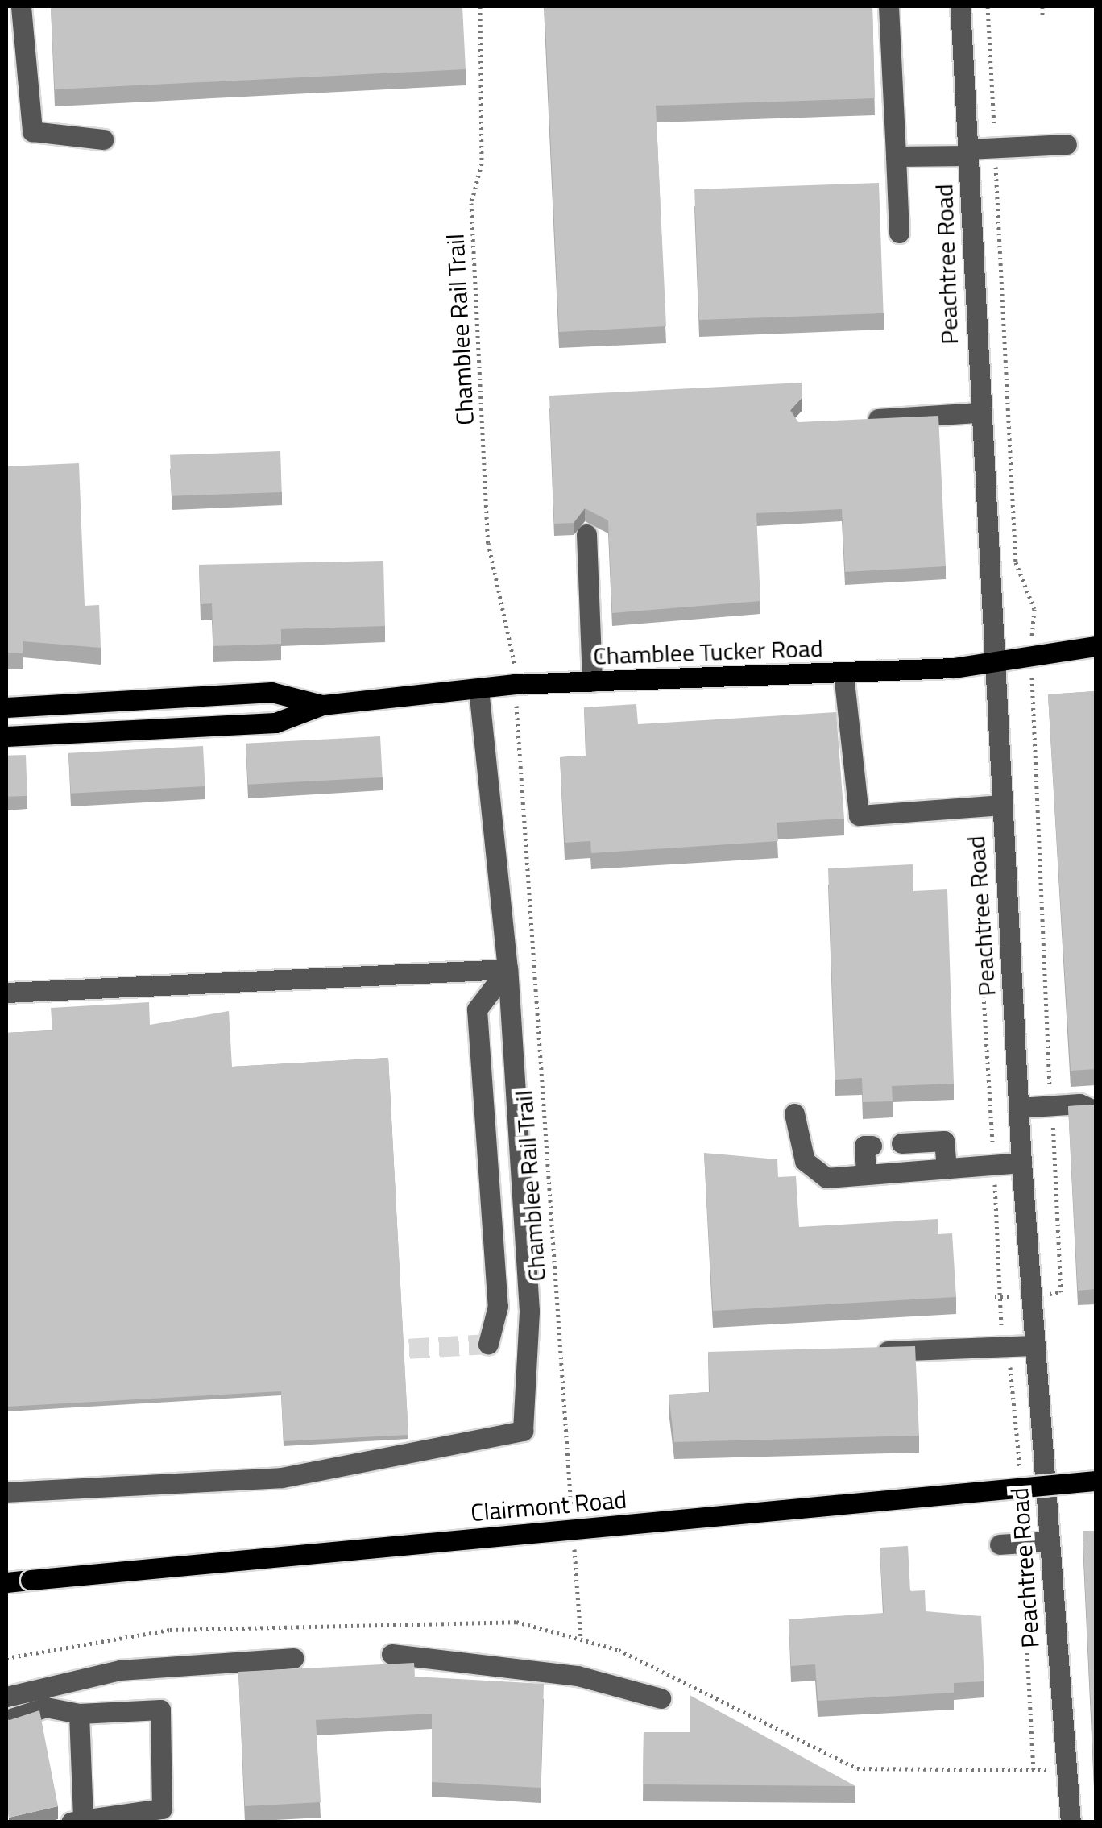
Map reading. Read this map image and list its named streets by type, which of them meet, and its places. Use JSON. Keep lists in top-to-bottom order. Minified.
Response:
{"streets":{"main road":["Chamblee Tucker Road","Clairmont Road"],"street":["Peachtree Road"],"path":["Chamblee Rail Trail"]},"crossings":[["Peachtree Road","Chamblee Tucker Road"]]}
